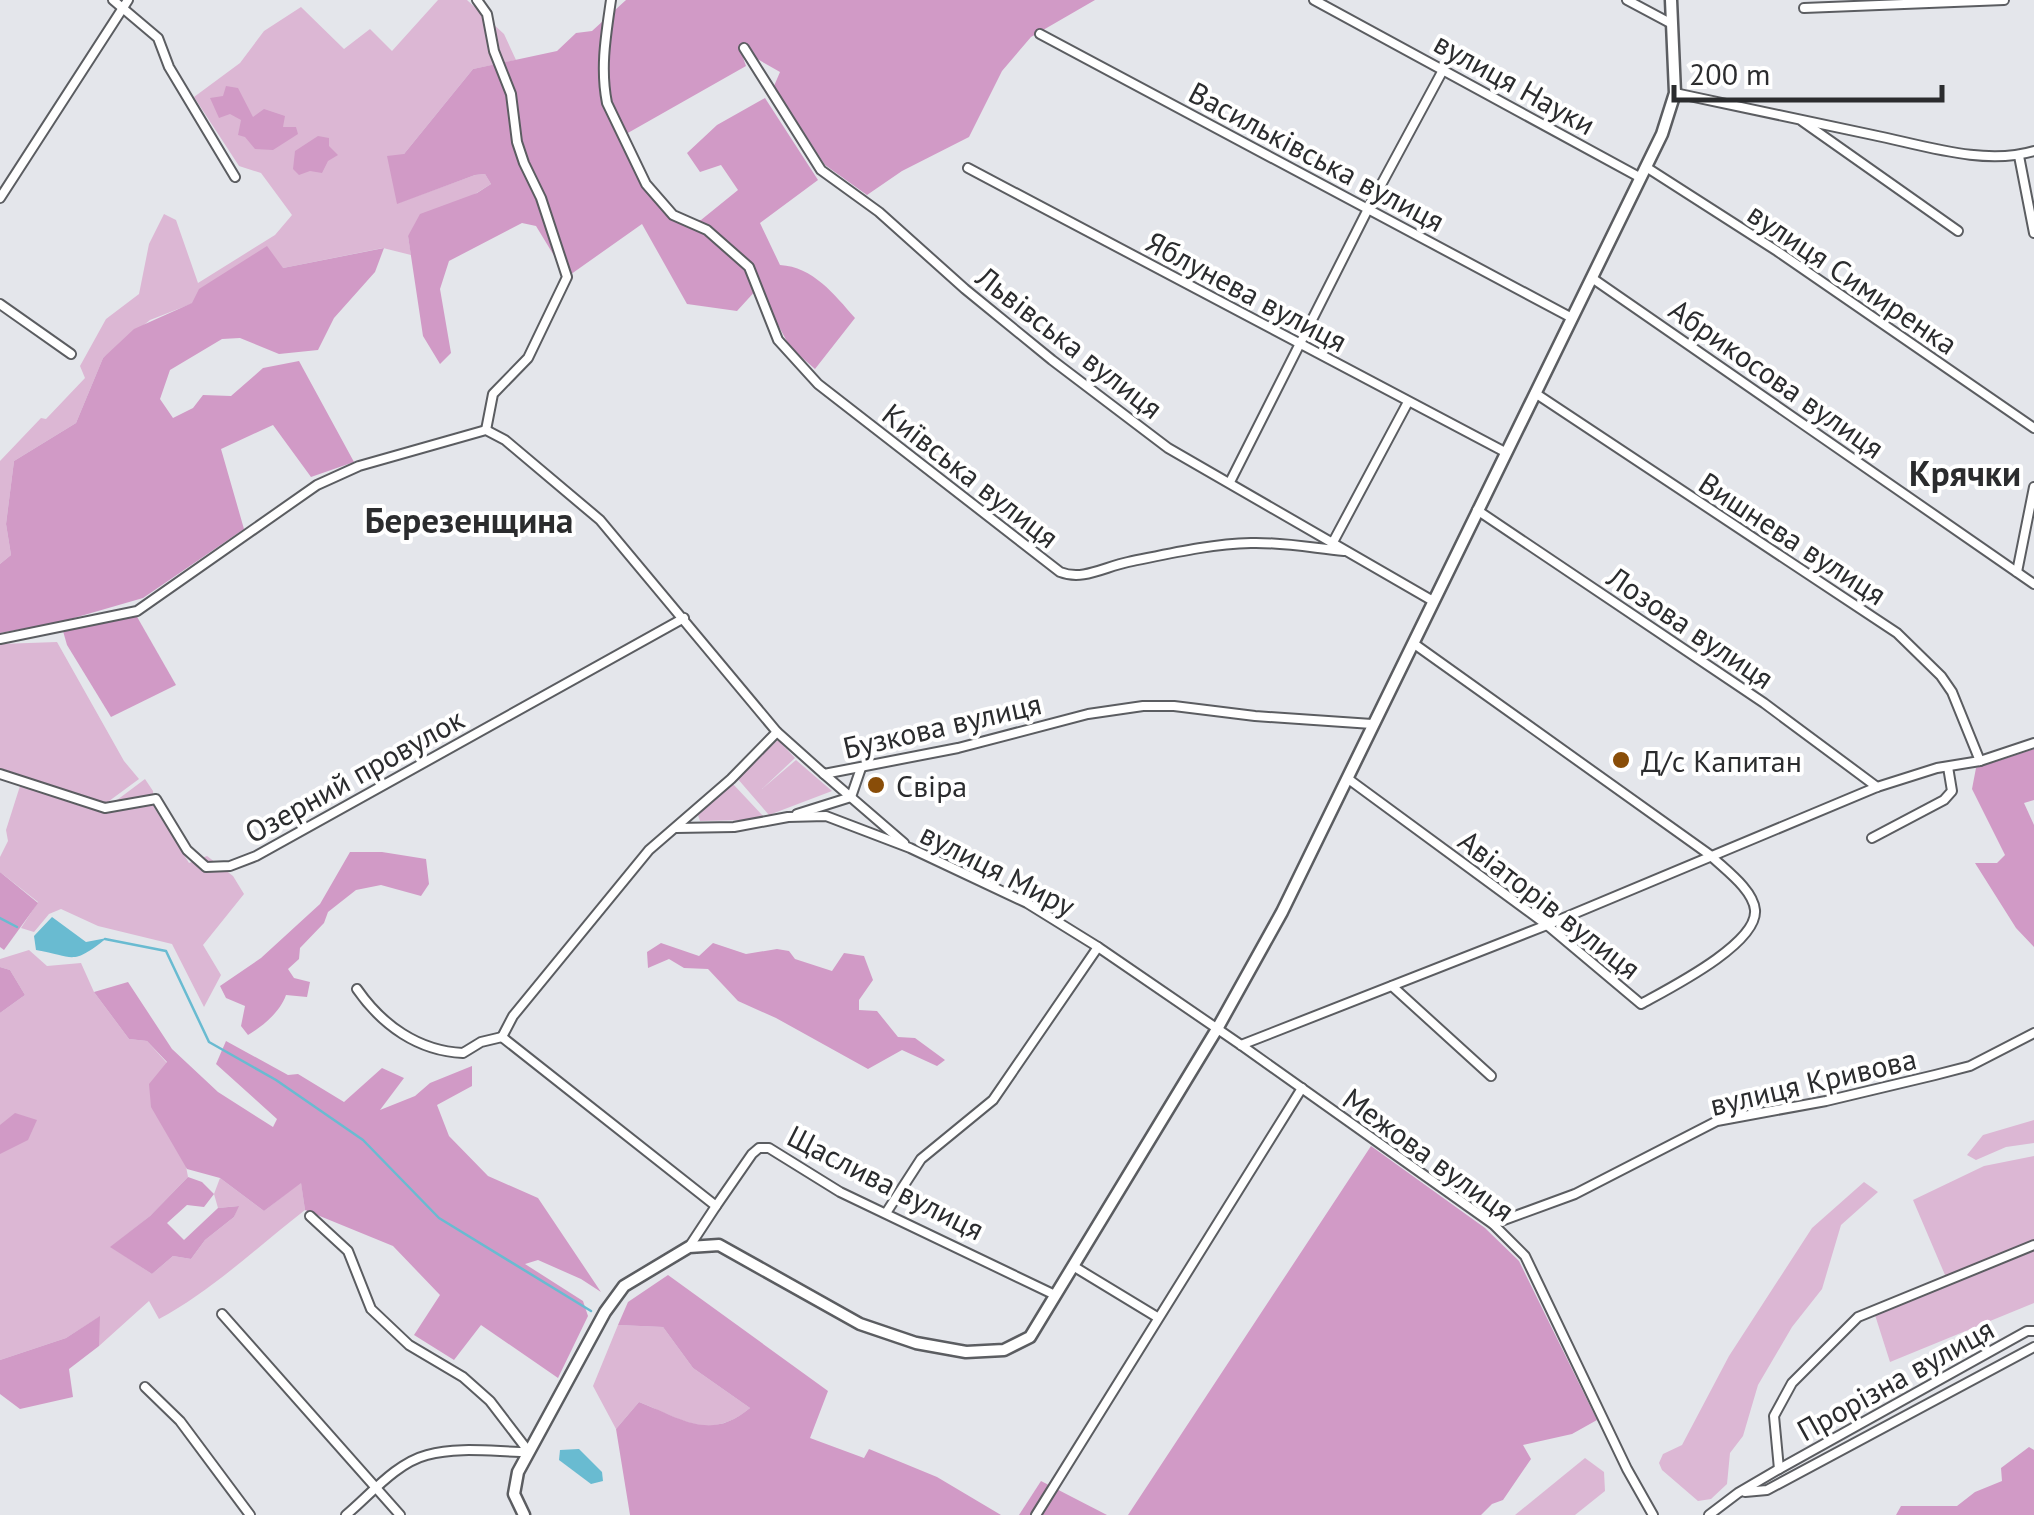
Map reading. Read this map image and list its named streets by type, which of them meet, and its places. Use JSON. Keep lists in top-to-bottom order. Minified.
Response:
{"streets":{"street":["вулиця Науки","Васильківська вулиця","вулиця Симиренка","Яблунева вулиця","Львівська вулиця","Абрикосова вулиця","Київська вулиця","Вишнева вулиця","Лозова вулиця","Бузкова вулиця","Озерний провулок","вулиця Миру","Авіаторів вулиця","вулиця Кривова","Межова вулиця","Щаслива вулиця","Прорізна вулиця"]},"crossings":[["вулиця Науки","вулиця Симиренка"],["Львівська вулиця","Київська вулиця"],["Бузкова вулиця","Озерний провулок"],["вулиця Миру","Межова вулиця"],["вулиця Кривова","Межова вулиця"]],"districts":["Крячки","Березенщина"],"places":["Д/с Капитан","Свіра"],"scale_bar":"200 m"}
